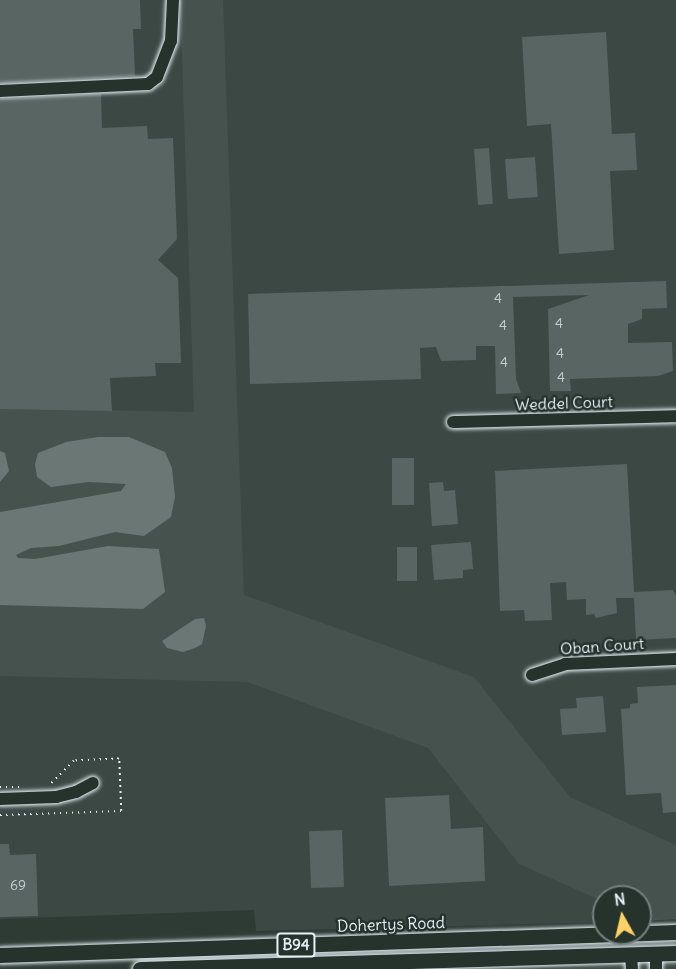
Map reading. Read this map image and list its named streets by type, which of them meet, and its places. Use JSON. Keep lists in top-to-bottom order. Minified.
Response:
{"streets":{"main road":["Dohertys Road","B94"],"street":["Weddel Court","Oban Court"]},"house_numbers":["4","4","4","4","4","4","69"],"north":"top"}
